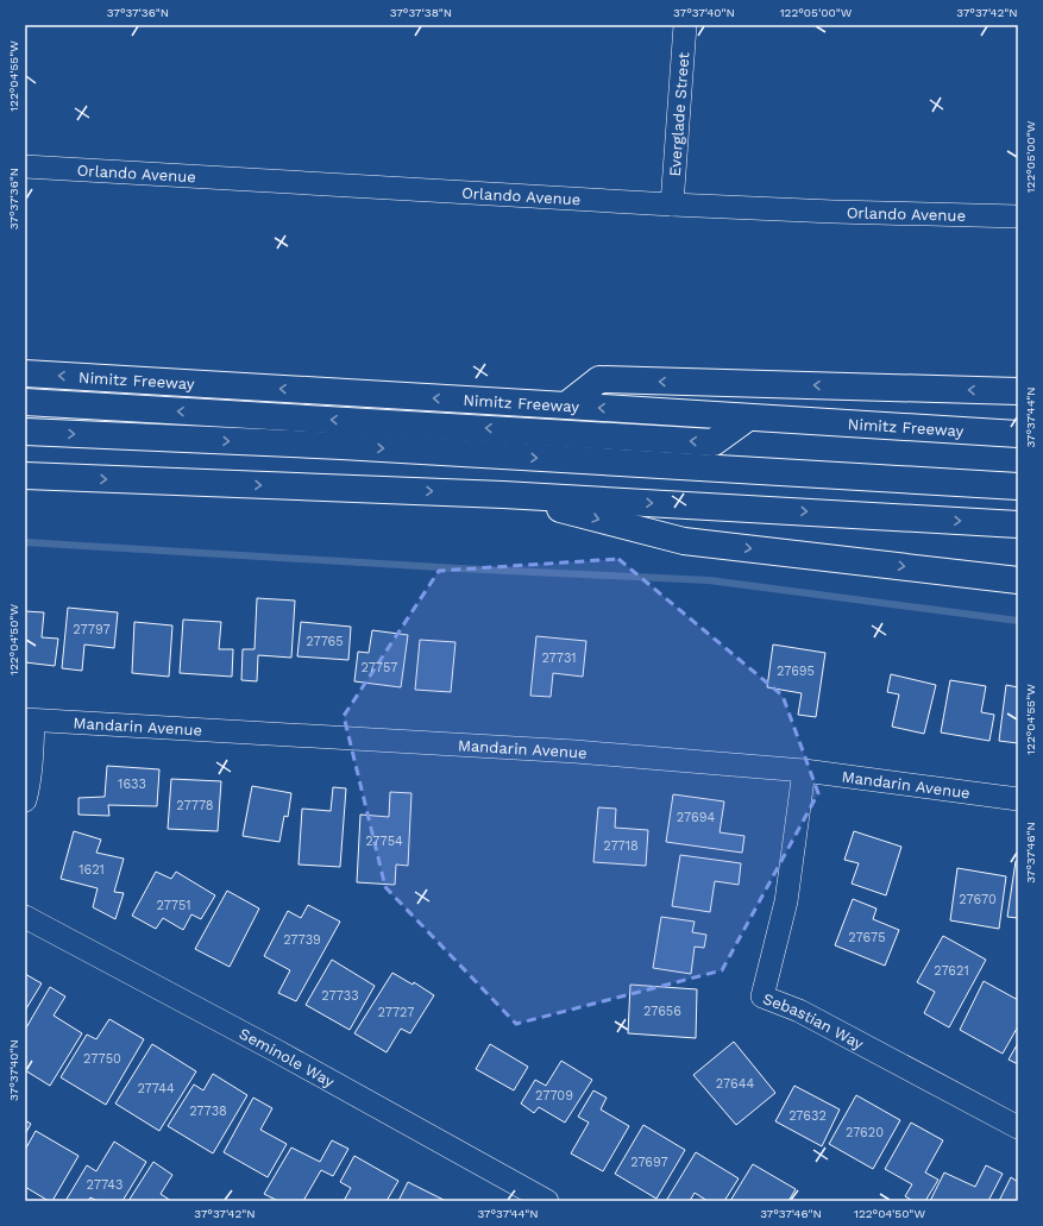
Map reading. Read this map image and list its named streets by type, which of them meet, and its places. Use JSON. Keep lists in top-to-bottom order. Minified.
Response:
{"streets":{"highway":["Nimitz Freeway"],"street":["Everglade Street","Orlando Avenue","Mandarin Avenue","Sebastian Way","Seminole Way"]},"crossings":[["Everglade Street","Orlando Avenue"],["Mandarin Avenue","Sebastian Way"]],"house_numbers":["27797","27765","27731","27757","27695","1633","27778","27694","27754","27718","1621","27670","27751","27675","27739","27621","27733","27656","27727","27750","27644","27744","27709","27738","27632","27620","27697","27743"],"coordinates":["37°37'36\"N","37°37'38\"N","37°37'40\"N","122°05'00\"W","37°37'42\"N","122°04'55\"W","37°37'44\"N","122°04'50\"W","37°37'46\"N"]}
